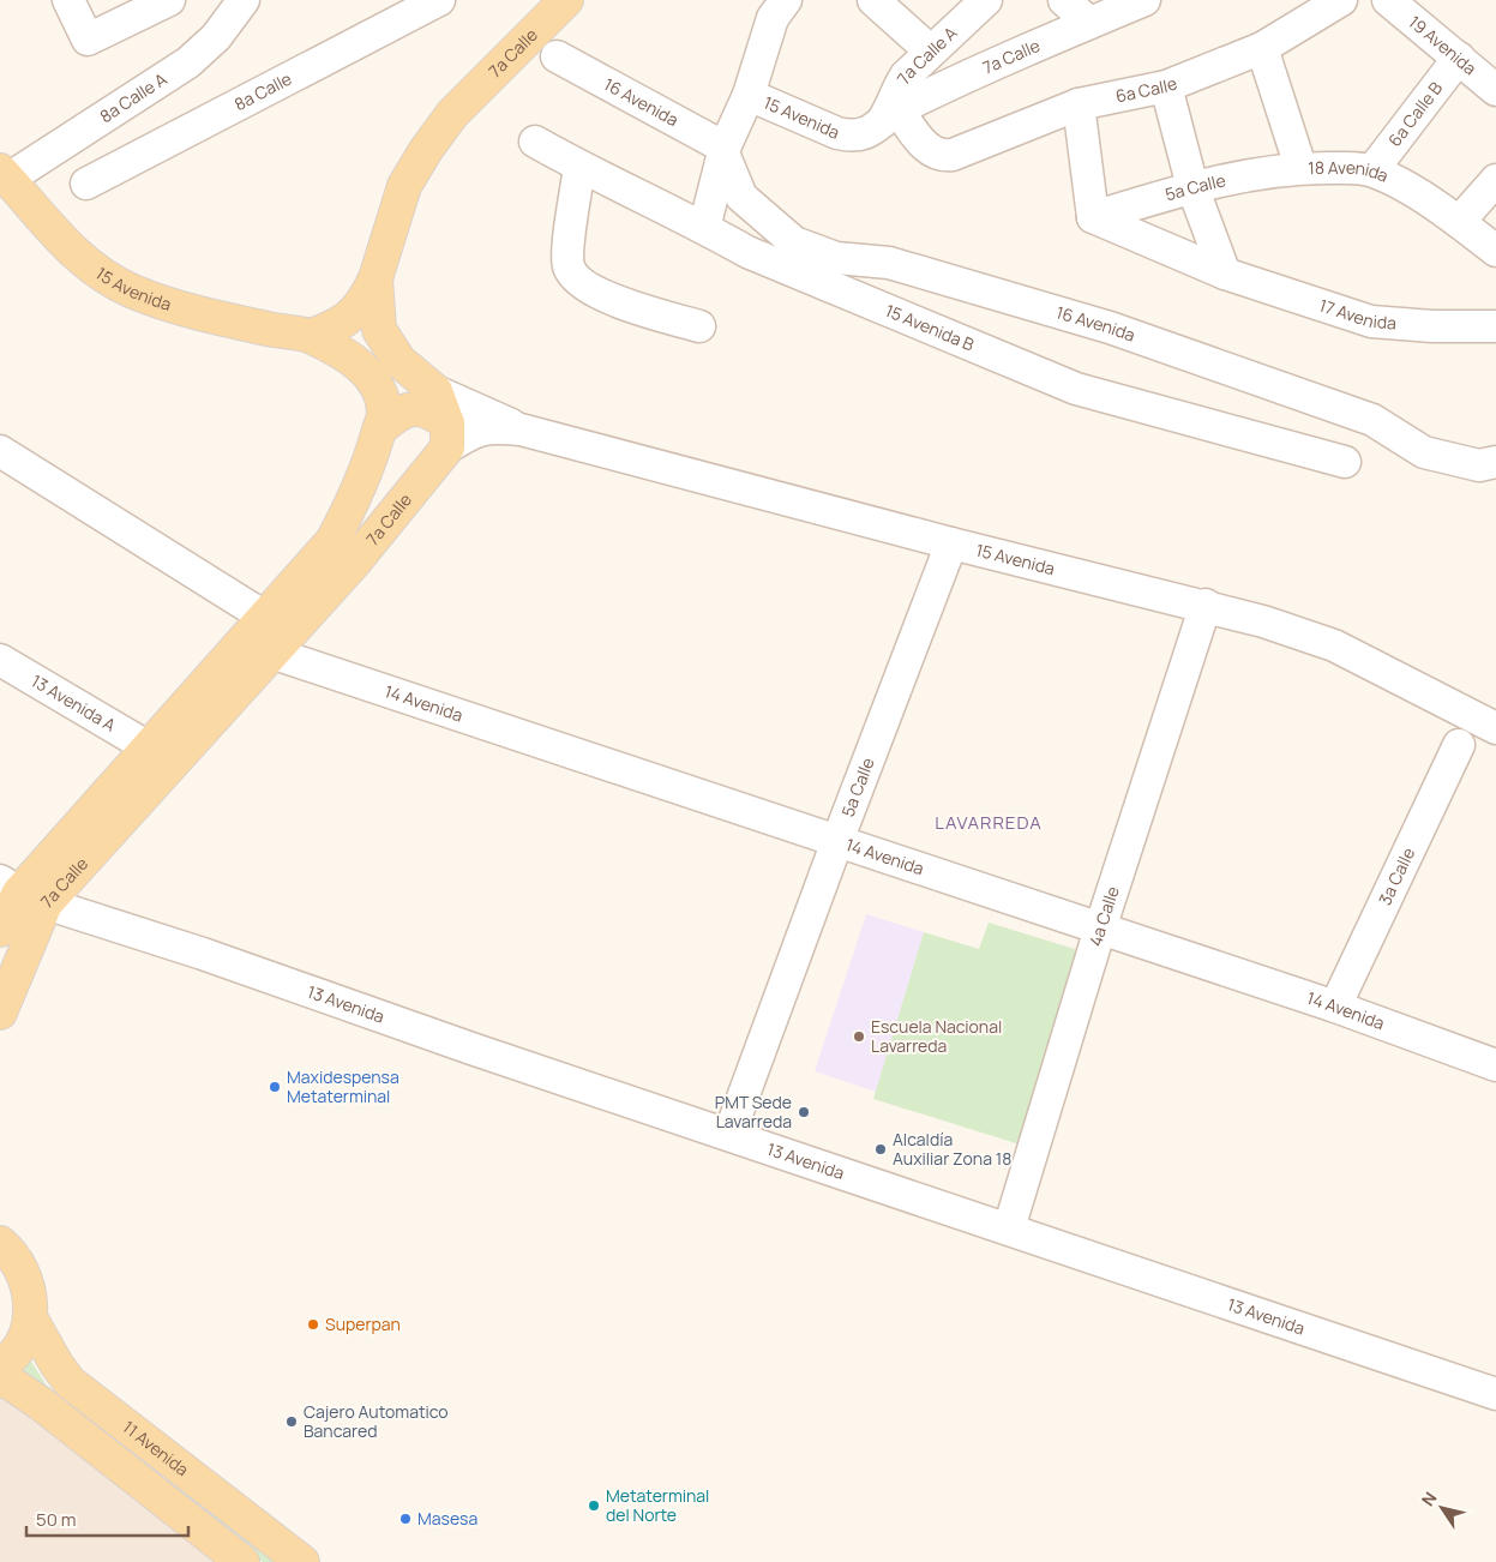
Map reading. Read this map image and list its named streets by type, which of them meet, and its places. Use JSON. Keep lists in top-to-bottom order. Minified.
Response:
{"streets":{"main road":["7a Calle","15 Avenida","11 Avenida"],"street":["19 Avenida","7a Calle A","6a Calle","8a Calle","8a Calle A","16 Avenida","6a Calle B","18 Avenida","5a Calle","17 Avenida","15 Avenida B","14 Avenida","13 Avenida A","3a Calle","4a Calle","13 Avenida"]},"crossings":[["19 Avenida","6a Calle B"],["7a Calle","7a Calle A"],["7a Calle","6a Calle"],["7a Calle","15 Avenida"],["7a Calle","14 Avenida"],["7a Calle","13 Avenida A"],["7a Calle","13 Avenida"],["7a Calle A","6a Calle"],["7a Calle A","15 Avenida"],["6a Calle","15 Avenida"],["6a Calle","18 Avenida"],["8a Calle A","15 Avenida"],["6a Calle B","18 Avenida"],["15 Avenida","5a Calle"],["15 Avenida","4a Calle"],["18 Avenida","5a Calle"],["5a Calle","17 Avenida"],["5a Calle","14 Avenida"],["5a Calle","13 Avenida"],["14 Avenida","3a Calle"],["14 Avenida","4a Calle"],["4a Calle","13 Avenida"]],"districts":["LAVARREDA"],"places":["Escuela Nacional Lavarreda","Maxidespensa Metaterminal","PMT Sede Lavarreda","Alcaldía Auxiliar Zona 18","Superpan","Cajero Automatico Bancared","Metaterminal del Norte","Masesa"],"scale_bar":"50 m","north":"top left"}
